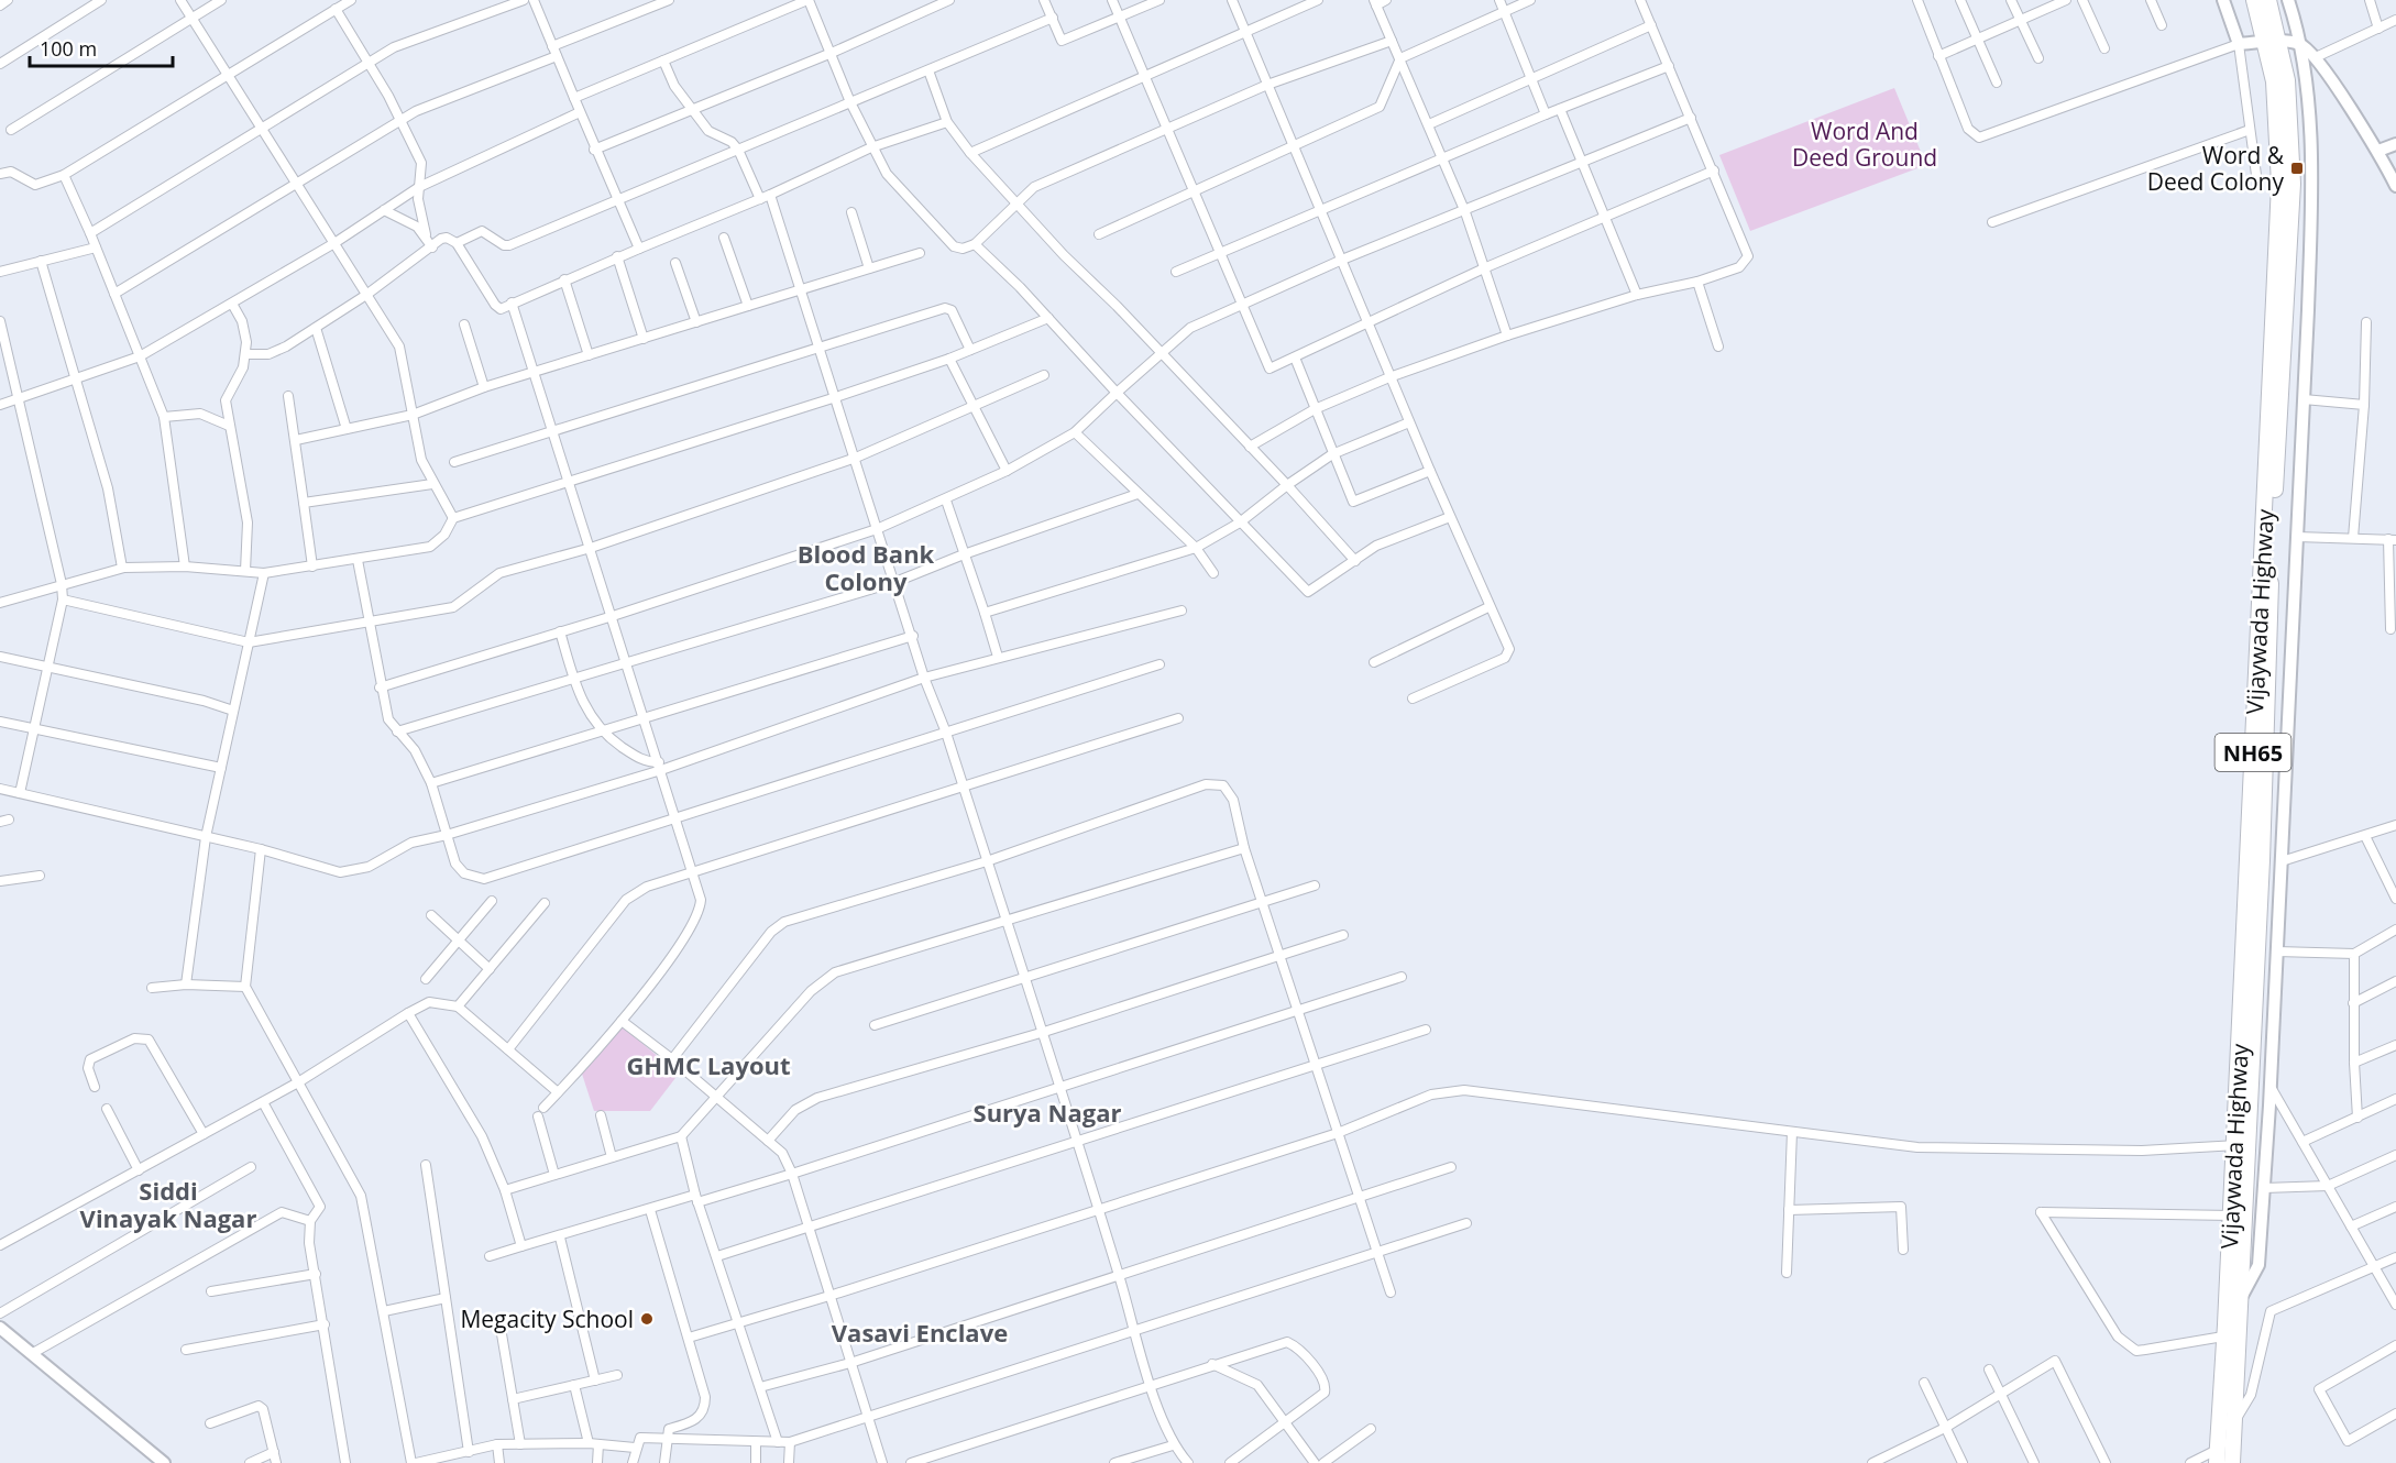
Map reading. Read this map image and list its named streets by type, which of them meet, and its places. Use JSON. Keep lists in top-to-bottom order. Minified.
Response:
{"streets":{"highway":["Vijaywada Highway","NH65"]},"districts":["Blood Bank Colony","GHMC Layout","Surya Nagar","Siddi Vinayak Nagar","Vasavi Enclave"],"parks":["Word And Deed Ground"],"places":{"transit":["Word & Deed Colony"],"other":["Megacity School"]},"scale_bar":"100 m"}
